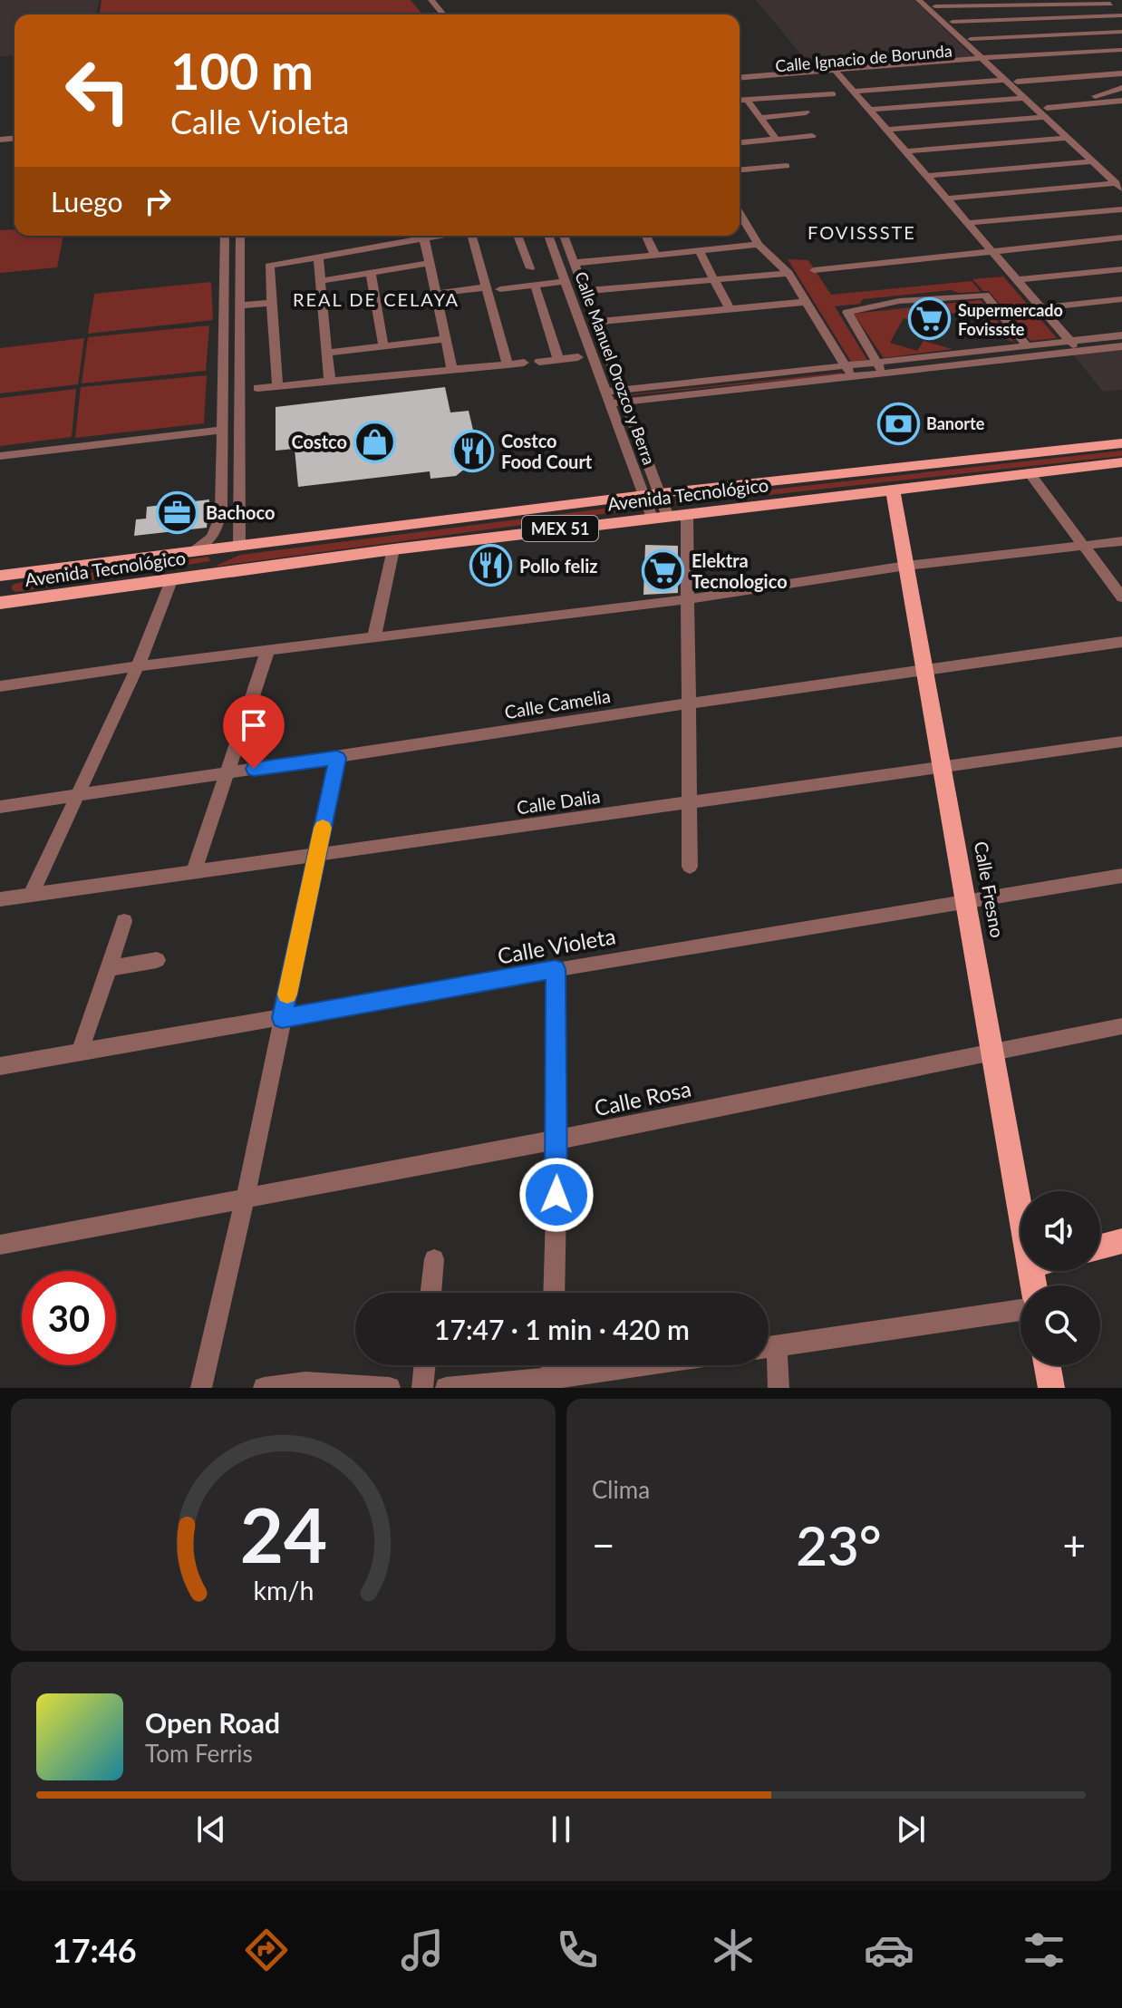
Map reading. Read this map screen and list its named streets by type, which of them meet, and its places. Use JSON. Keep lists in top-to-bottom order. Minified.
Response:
{"streets":{"main road":["Avenida Tecnológico","MEX 51","Calle Fresno"],"street":["Calle Ignacio de Borunda","Calle Manuel Orozco y Berra","Calle Camelia","Calle Dalia","Calle Violeta","Calle Rosa"]},"crossings":[["Calle Manuel Orozco y Berra","Avenida Tecnológico"],["Avenida Tecnológico","Calle Fresno"],["Calle Camelia","Calle Fresno"],["Calle Dalia","Calle Fresno"],["Calle Fresno","Calle Violeta"],["Calle Fresno","Calle Rosa"]],"districts":["FOVISSSTE","REAL DE CELAYA"],"places":{"supermarket":["Supermercado Fovissste","Elektra Tecnologico"],"bank":["Banorte"],"shop":["Costco"],"restaurant":["Costco Food Court","Pollo feliz"],"office":["Bachoco"]},"page":{"turn":["100 m","Calle Violeta"],"then":"Luego","limit":"30","trip":"17:47 · 1 min · 420 m","tile":"Clima","heat":["−","23°","+"],"song":["Open Road","Tom Ferris"],"tabs":"17:46","gauge":["24","km/h"]}}
